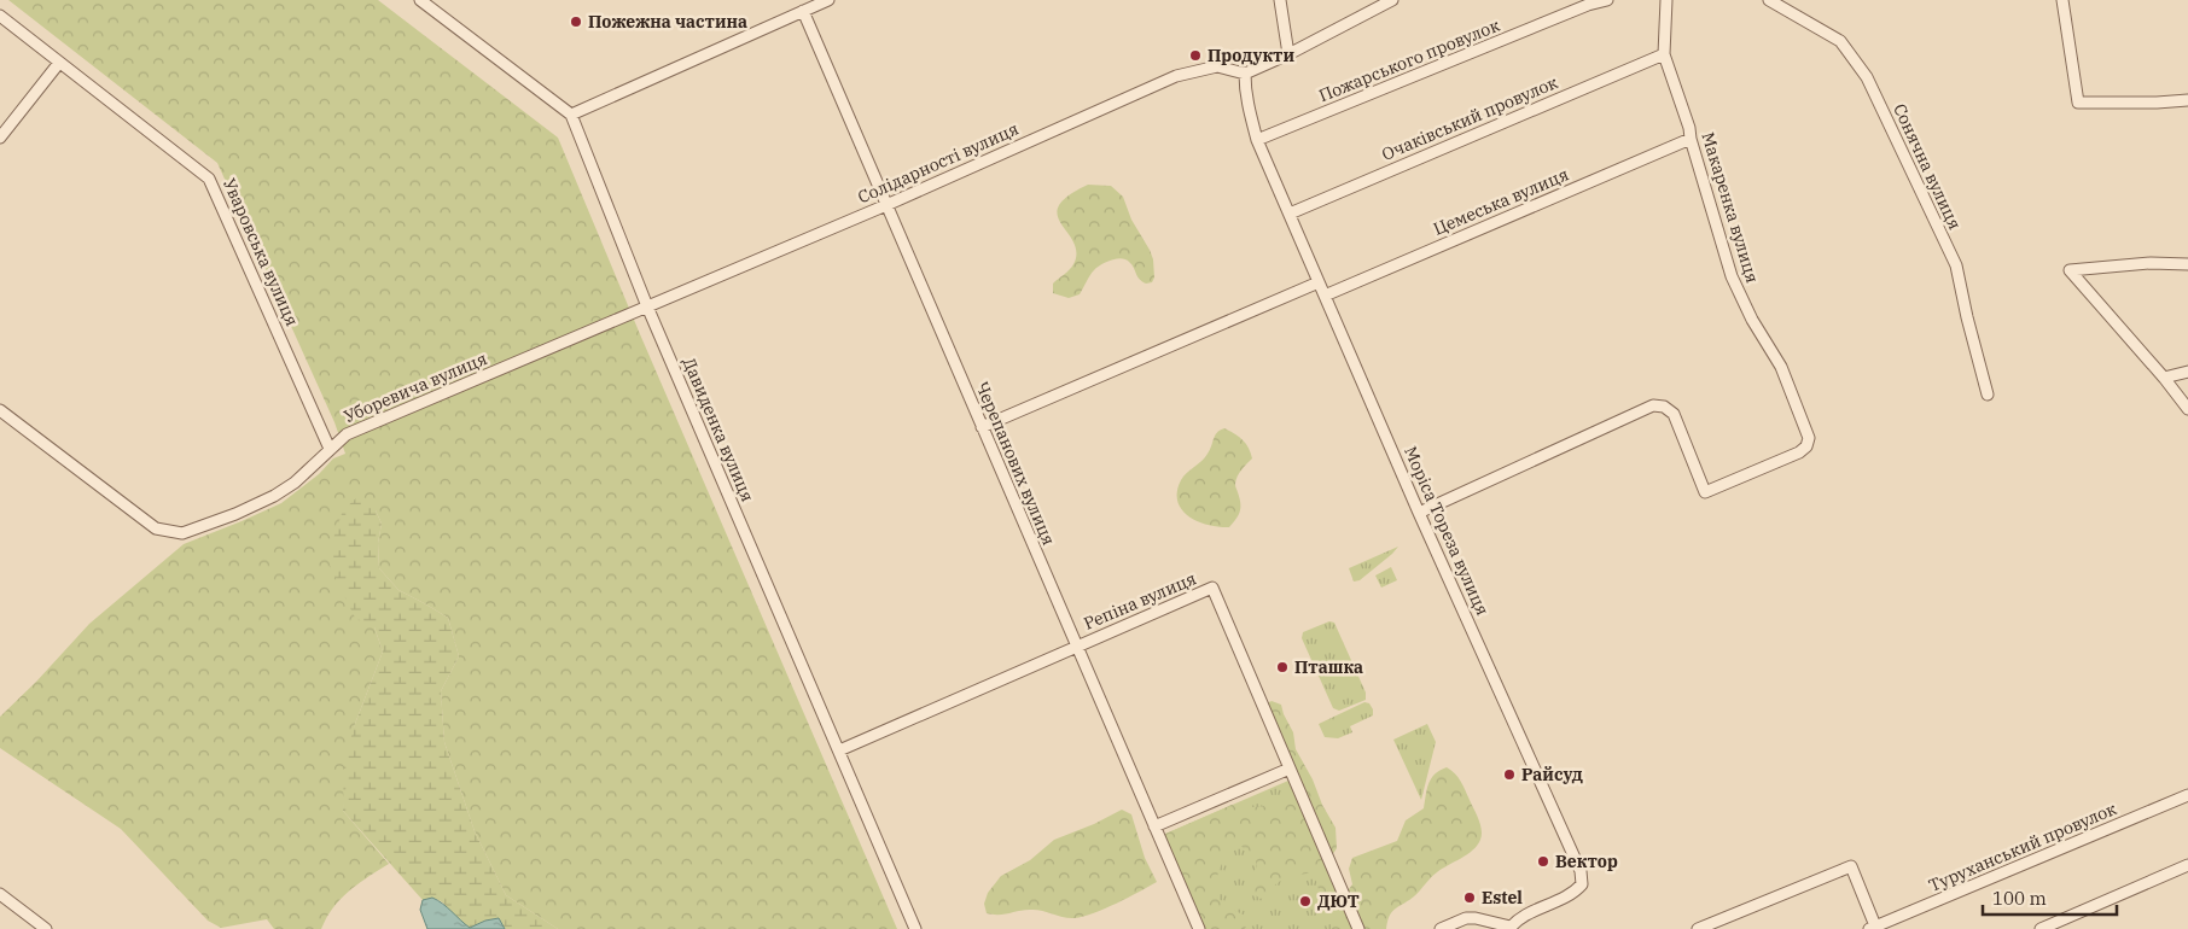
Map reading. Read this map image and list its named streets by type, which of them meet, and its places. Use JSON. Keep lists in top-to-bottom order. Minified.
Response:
{"streets":{"street":["Пожарського провулок","Очакiвський провулок","Солідарності вулиця","Сонячна вулиця","Цемеська вулиця","Макаренка вулиця","Уваровська вулиця","Уборевича вулиця","Давиденка вулиця","Черепанових вулиця","Моріса Тореза вулиця","Репiна вулиця","Туруханський провулок"]},"crossings":[["Пожарського провулок","Моріса Тореза вулиця"],["Очакiвський провулок","Макаренка вулиця"],["Очакiвський провулок","Моріса Тореза вулиця"],["Солідарності вулиця","Уборевича вулиця"],["Солідарності вулиця","Давиденка вулиця"],["Солідарності вулиця","Черепанових вулиця"],["Солідарності вулиця","Моріса Тореза вулиця"],["Цемеська вулиця","Макаренка вулиця"],["Цемеська вулиця","Моріса Тореза вулиця"],["Макаренка вулиця","Моріса Тореза вулиця"],["Уваровська вулиця","Уборевича вулиця"],["Уборевича вулиця","Давиденка вулиця"],["Давиденка вулиця","Репiна вулиця"],["Черепанових вулиця","Репiна вулиця"]],"places":["Пожежна частина","Продукти","Пташка","Райсуд","Вектор","Estel","ДЮТ"],"scale_bar":"100 m"}
